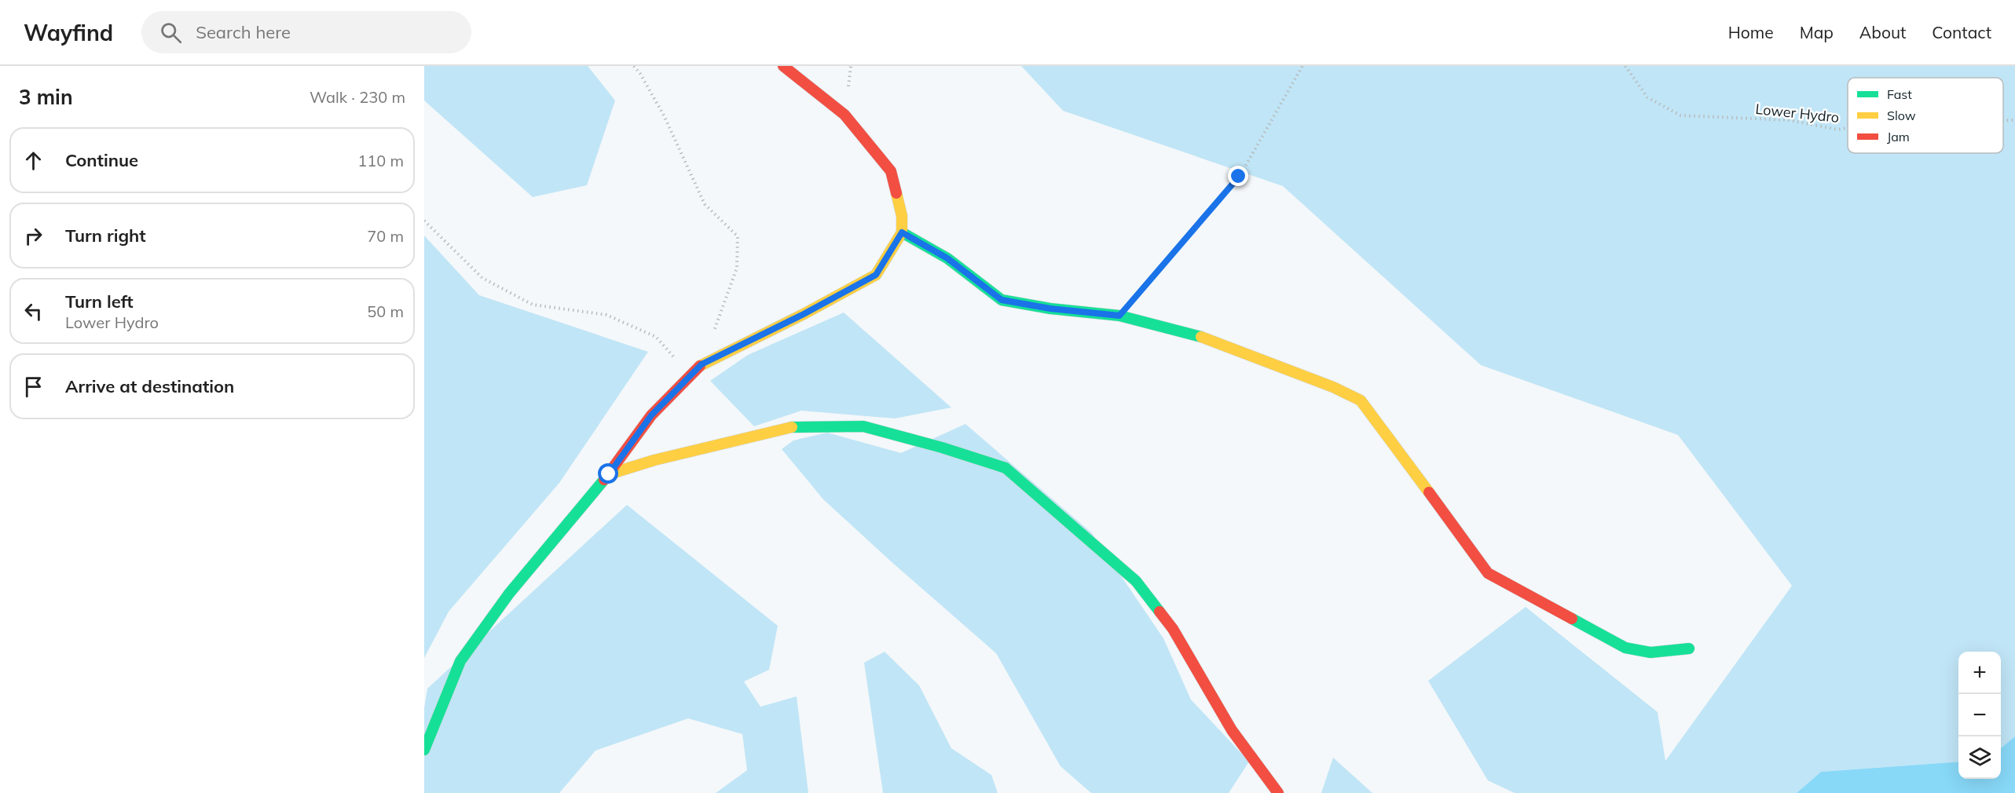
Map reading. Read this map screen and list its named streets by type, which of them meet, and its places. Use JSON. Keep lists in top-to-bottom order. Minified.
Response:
{"streets":{"path":["Lower Hydro"]},"legend":["Fast","Slow","Jam"],"page":{"header":"Wayfind","search":"Search here","nav":["Home","Map","About","Contact"],"heading":["3 min","Walk · 230 m"],"list":[["Continue","110 m"],["Turn right","70 m"],["Turn left","Lower Hydro","50 m"],"Arrive at destination"],"map_buttons":["+","−"]}}
